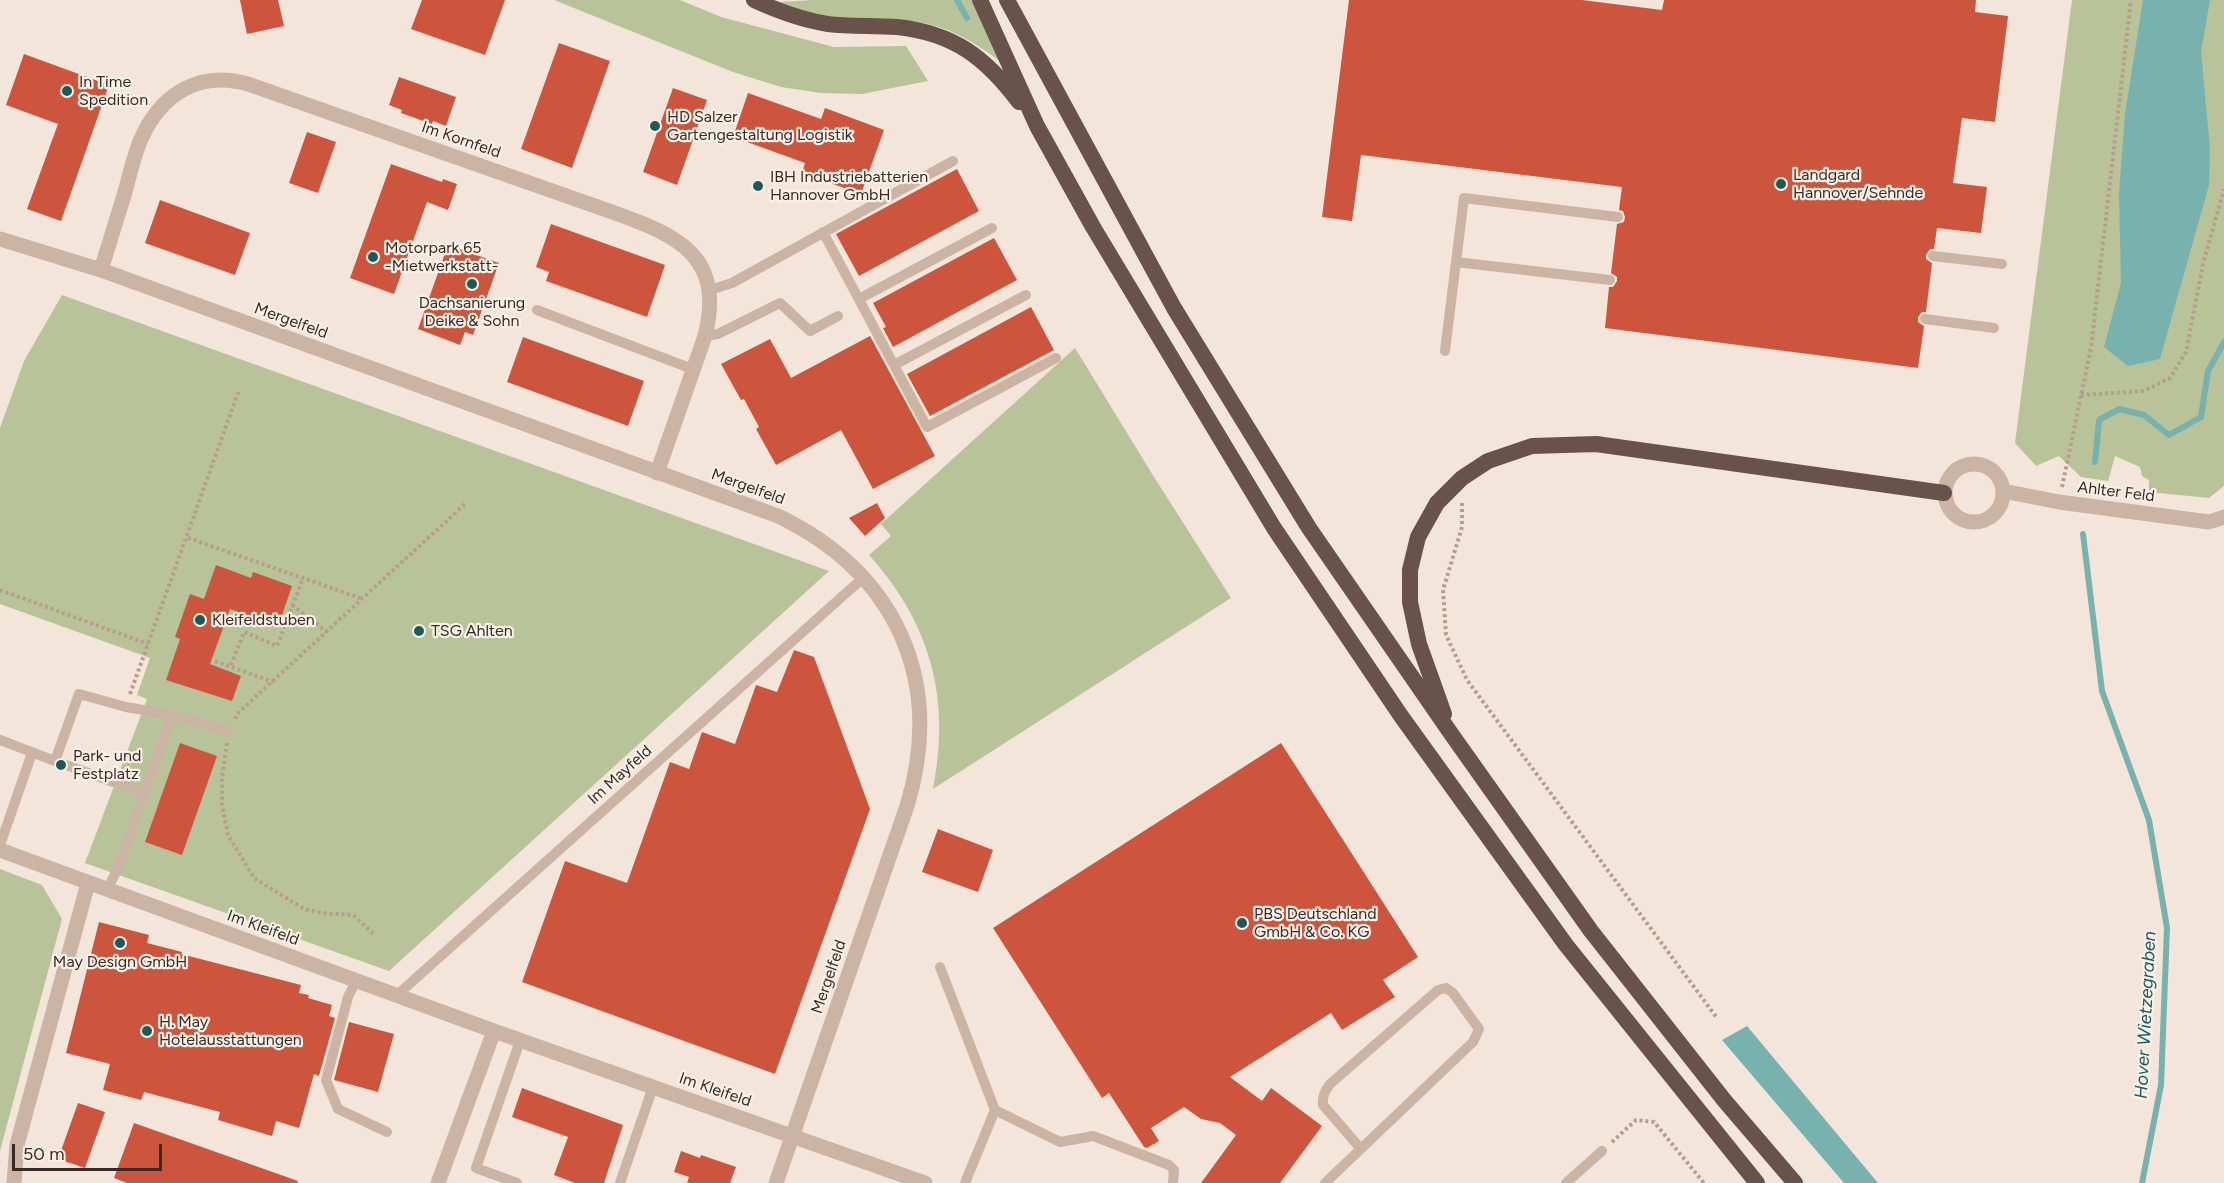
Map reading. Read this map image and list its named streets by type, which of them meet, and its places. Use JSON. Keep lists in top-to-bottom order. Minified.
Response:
{"streets":{"street":["Im Kornfeld","Mergelfeld","Ahlter Feld","Im Kleifeld"],"lane":["Im Mayfeld"]},"crossings":[["Im Kornfeld","Mergelfeld"],["Mergelfeld","Im Mayfeld"],["Mergelfeld","Im Kleifeld"],["Im Mayfeld","Im Kleifeld"]],"water":["Hover Wietzegraben"],"places":["In Time Spedition","HD Salzer Gartengestaltung Logistik","Landgard Hannover/Sehnde","IBH Industriebatterien Hannover GmbH","Motorpark 65 -Mietwerkstatt-","Dachsanierung Deike & Sohn","Kleifeldstuben","TSG Ahlten","Park- und Festplatz","PBS Deutschland GmbH & Co. KG","May Design GmbH","H. May Hotelausstattungen"],"scale_bar":"50 m"}
